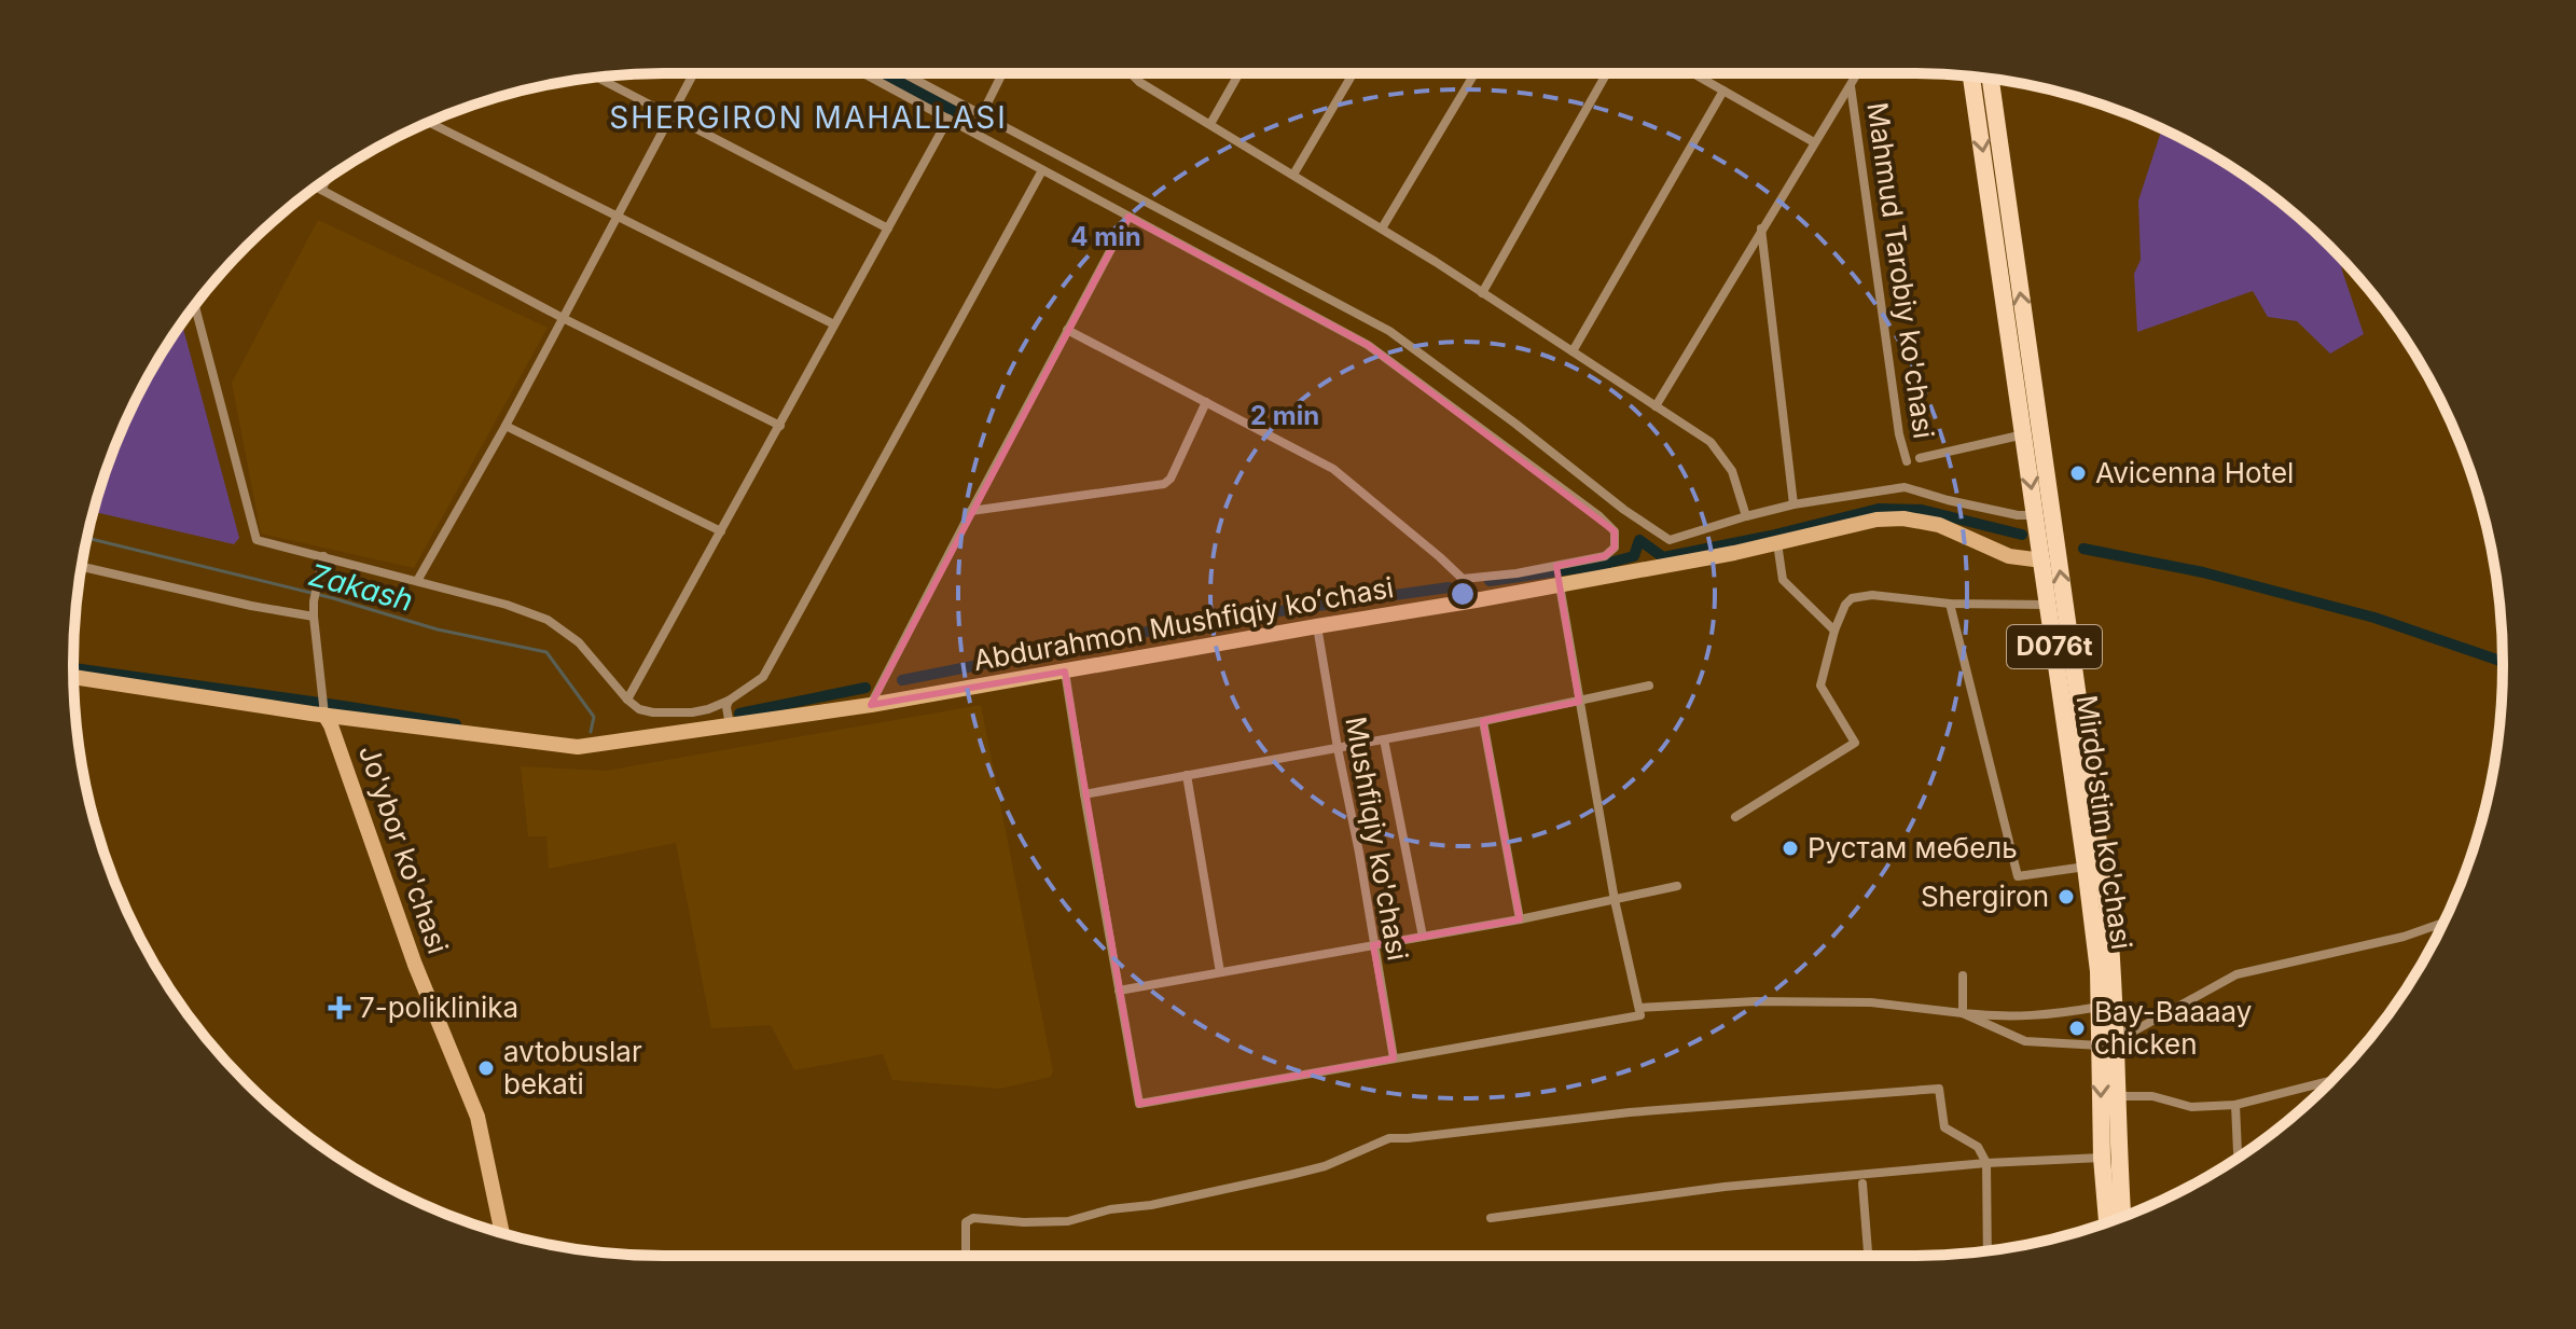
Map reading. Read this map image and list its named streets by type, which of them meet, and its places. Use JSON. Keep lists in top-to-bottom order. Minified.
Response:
{"streets":{"main road":["D076t","Mirdo'stim ko'chasi"],"street":["Mahmud Tarobiy ko'chasi","Abdurahmon Mushfiqiy koʻchasi","Mushfiqiy ko'chasi","Jo'ybor ko'chasi"]},"crossings":[["Mahmud Tarobiy ko'chasi","Mirdo'stim ko'chasi"],["Abdurahmon Mushfiqiy koʻchasi","Mirdo'stim ko'chasi"],["Abdurahmon Mushfiqiy koʻchasi","Mushfiqiy ko'chasi"],["Abdurahmon Mushfiqiy koʻchasi","Jo'ybor ko'chasi"]],"districts":["SHERGIRON MAHALLASI"],"water":["Zakash"],"places":{"other":["Avicenna Hotel","Рустам мебель","Shergiron","Bay-Baaaay chicken","avtobuslar bekati"],"health":["7-poliklinika"]},"rings":["4 min","2 min"]}
